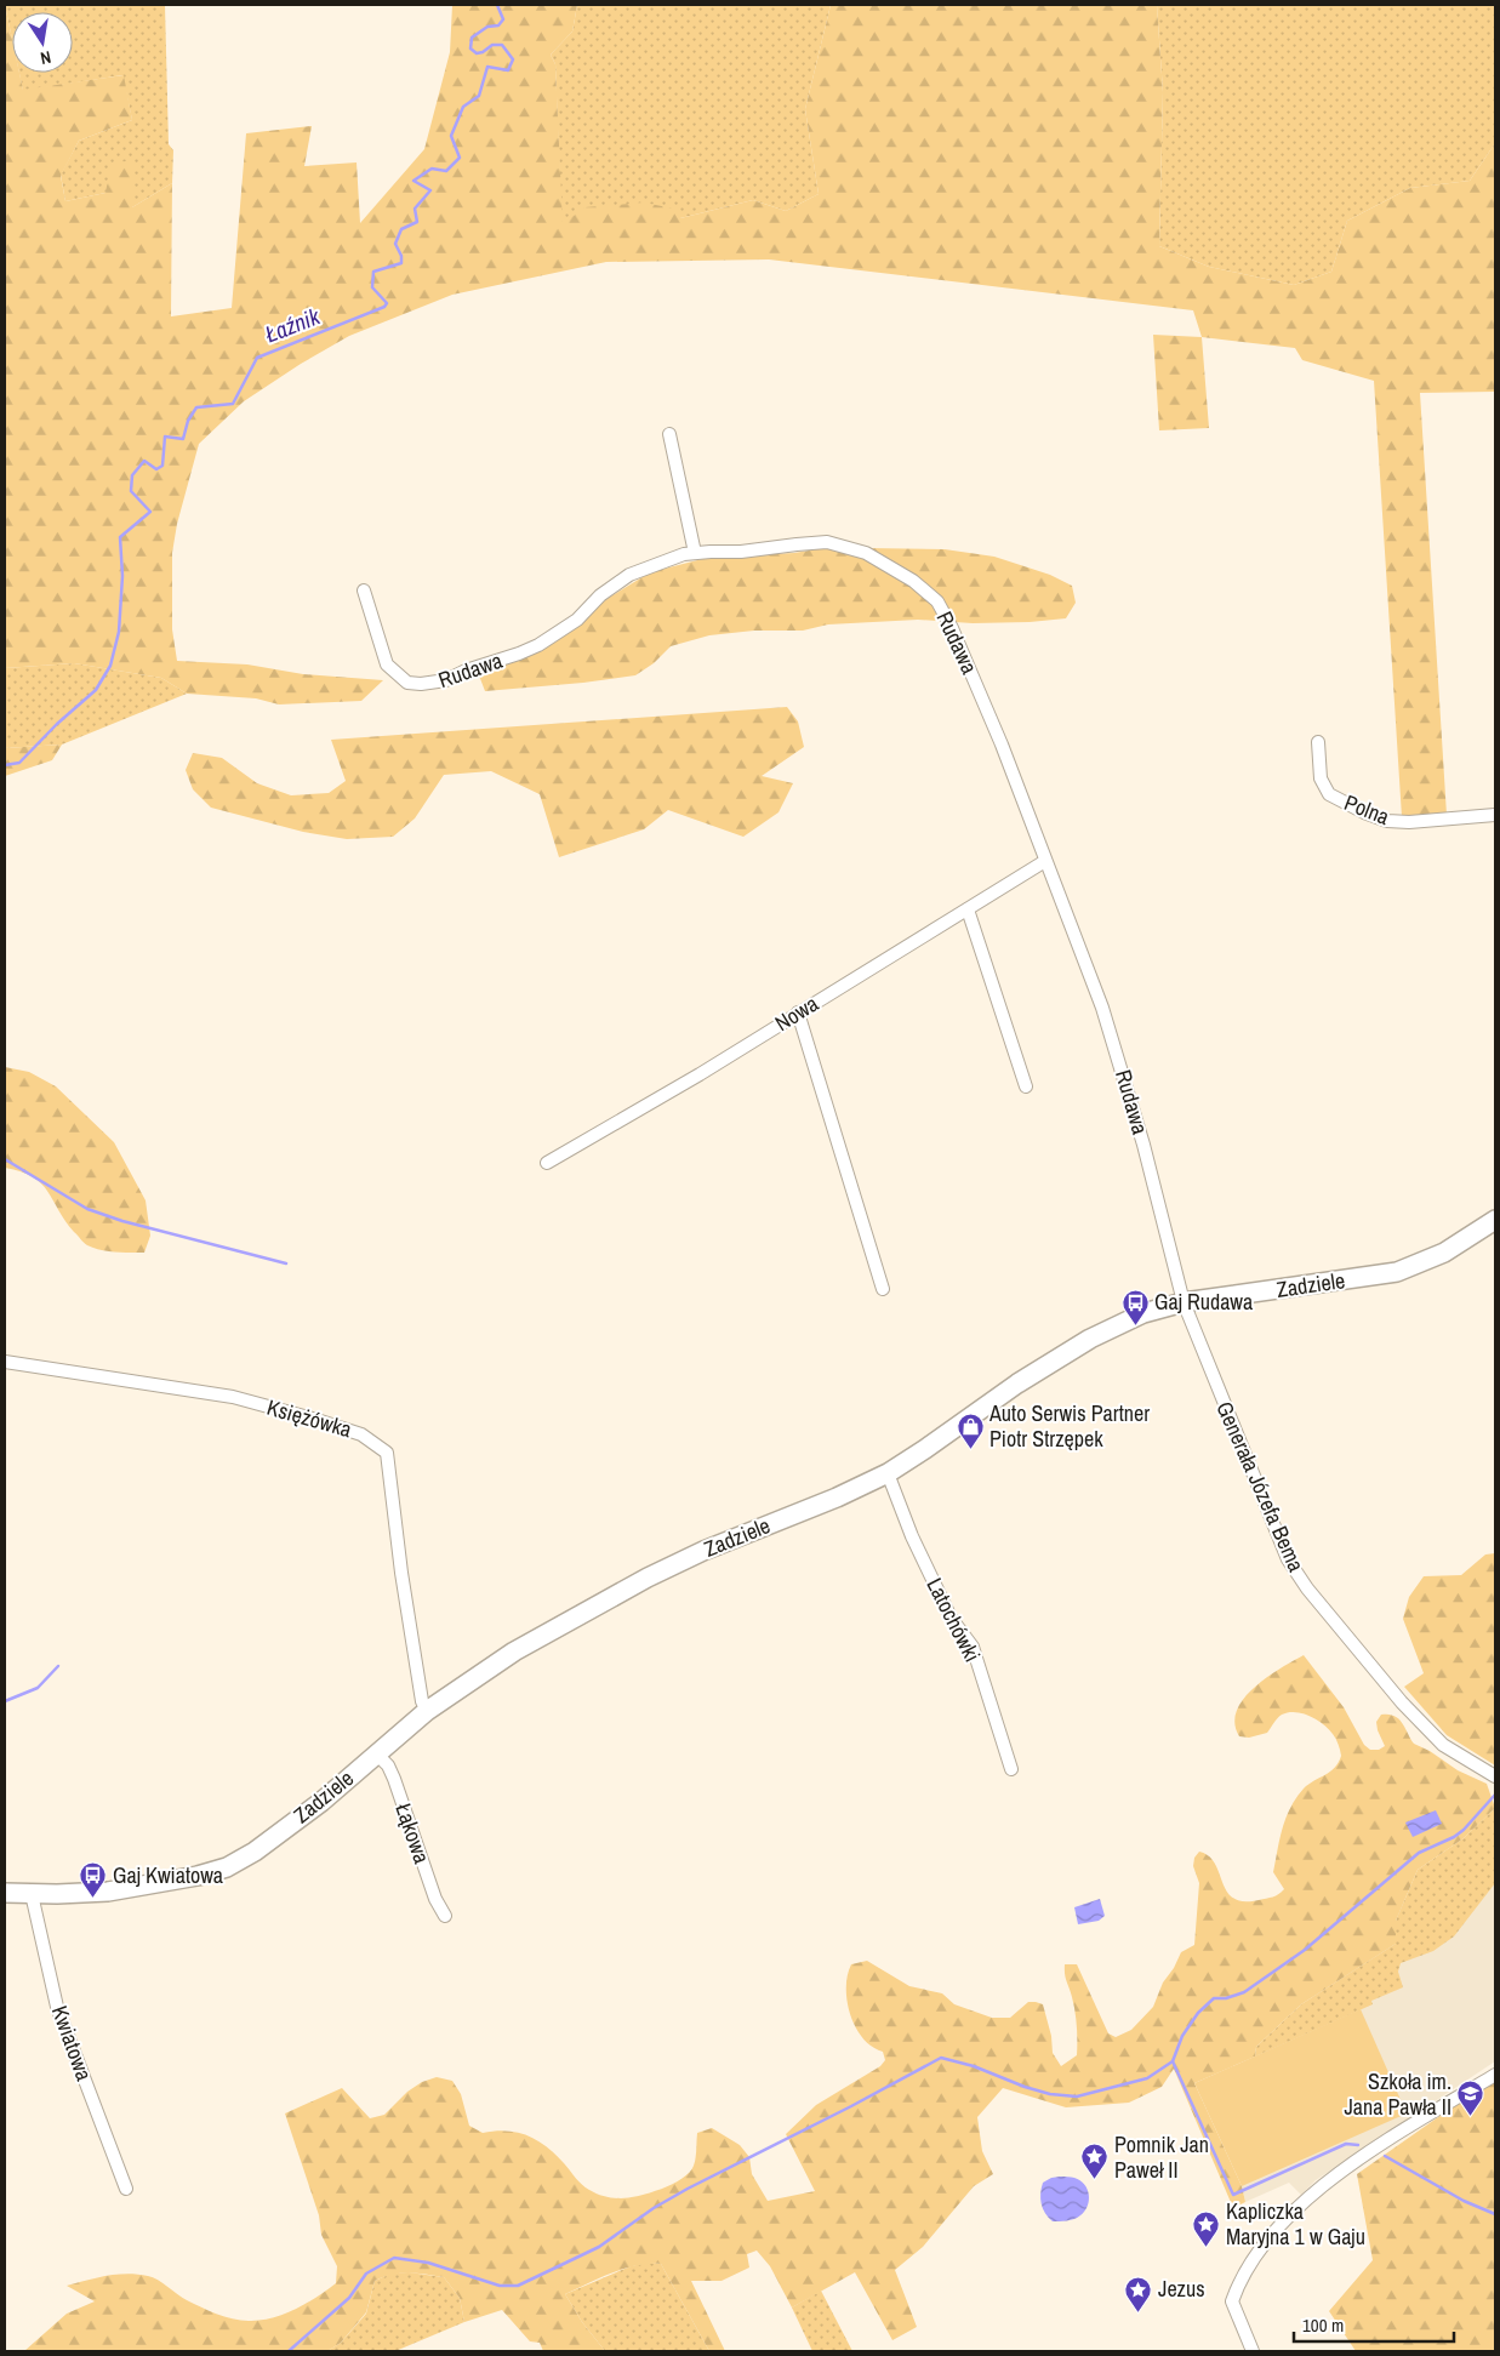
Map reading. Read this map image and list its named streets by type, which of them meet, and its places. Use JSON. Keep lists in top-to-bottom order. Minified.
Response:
{"streets":{"street":["Rudawa","Polna","Nowa","Zadziele","Księżówka","Generała Józefa Bema","Latochówki","Łąkowa","Kwiatowa"]},"crossings":[["Rudawa","Nowa"],["Rudawa","Zadziele"],["Rudawa","Generała Józefa Bema"],["Zadziele","Księżówka"],["Zadziele","Generała Józefa Bema"],["Zadziele","Latochówki"],["Zadziele","Łąkowa"],["Zadziele","Kwiatowa"]],"water":["Łaźnik"],"places":{"bus stop":["Gaj Rudawa","Gaj Kwiatowa"],"shop":["Auto Serwis Partner Piotr Strzępek"],"school or university":["Szkoła im. Jana Pawła II"],"place":["Pomnik Jan Paweł II","Kapliczka Maryjna 1 w Gaju","Jezus"]},"scale_bar":"100 m","north":"bottom"}
